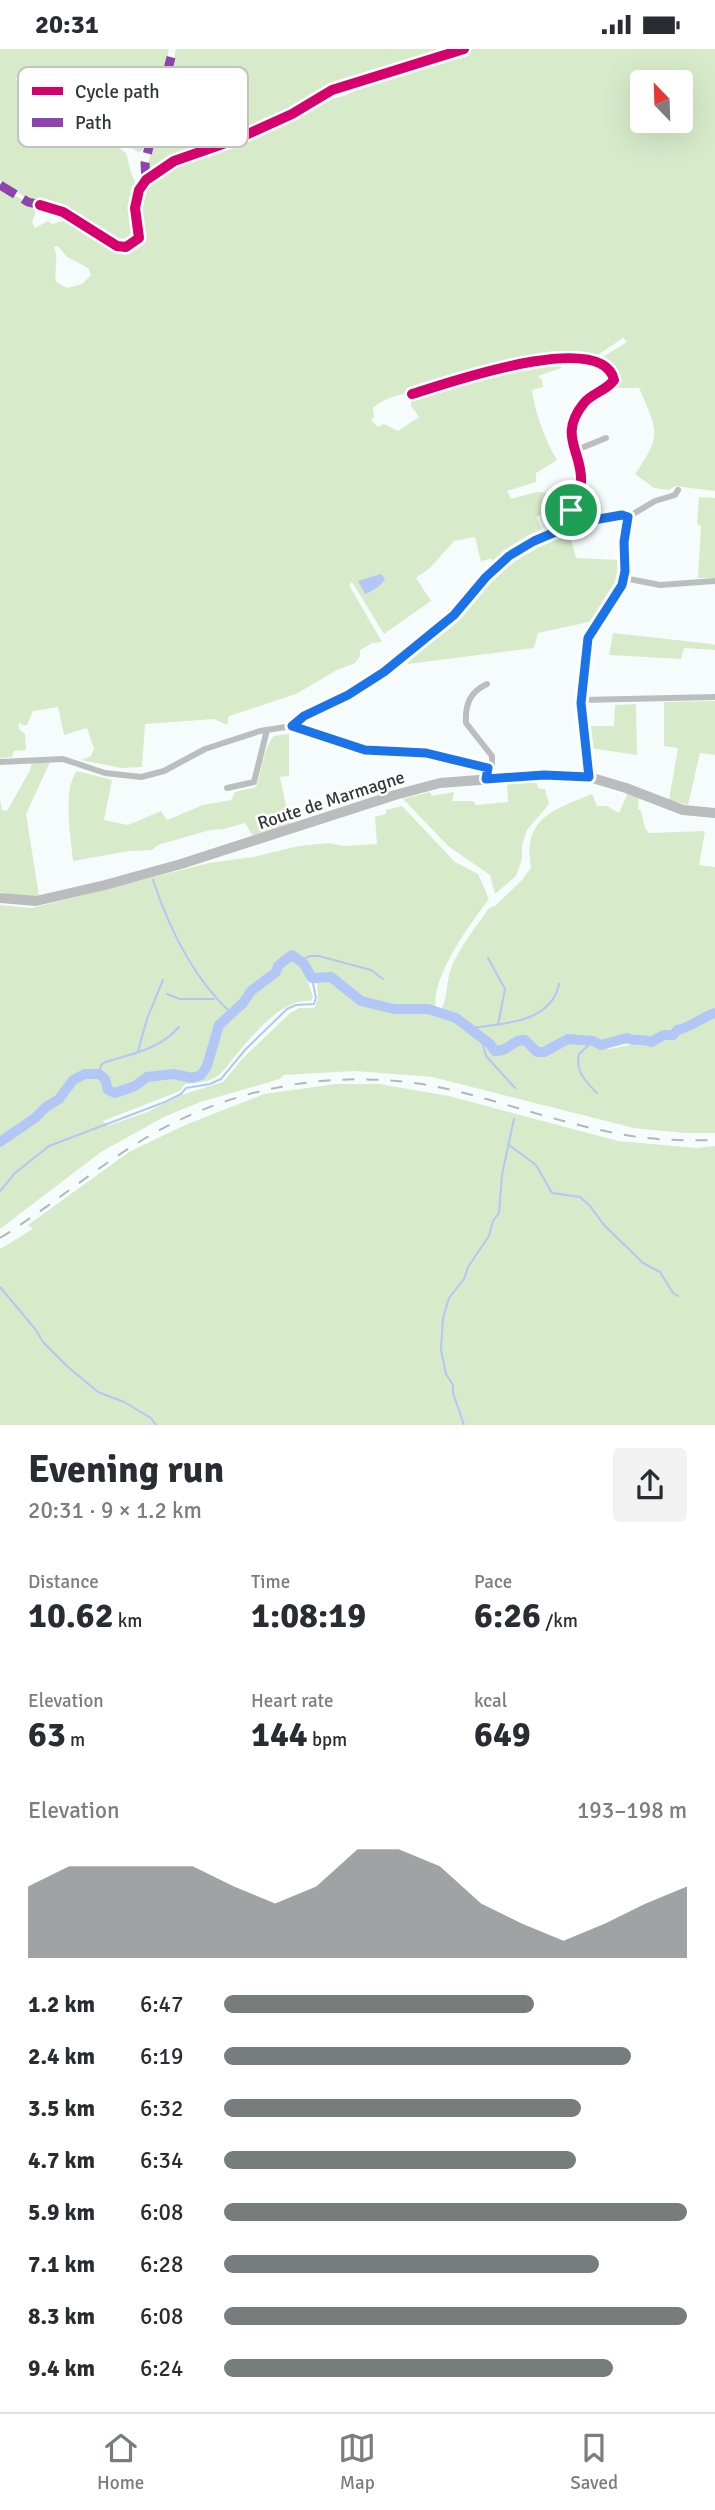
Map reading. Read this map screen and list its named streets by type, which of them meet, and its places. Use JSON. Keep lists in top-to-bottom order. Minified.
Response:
{"streets":{"main road":["Route de Marmagne"]},"legend":["Cycle path","Path"],"north":"top left","page":{"status":"20:31","heading":["Evening run","20:31 · 9 × 1.2 km"],"stats":[["Distance","10.62 km"],["Time","1:08:19"],["Pace","6:26 /km"],["Elevation","63 m"],["Heart rate","144 bpm"],["kcal","649"]],"chart":["Elevation","193–198 m"],"list":[{"name":"1.2 km","note":"6:47"},{"name":"2.4 km","note":"6:19"},{"name":"3.5 km","note":"6:32"},{"name":"4.7 km","note":"6:34"},{"name":"5.9 km","note":"6:08"},{"name":"7.1 km","note":"6:28"},{"name":"8.3 km","note":"6:08"},{"name":"9.4 km","note":"6:24"}],"tabs":["Home","Map","Saved"]}}
